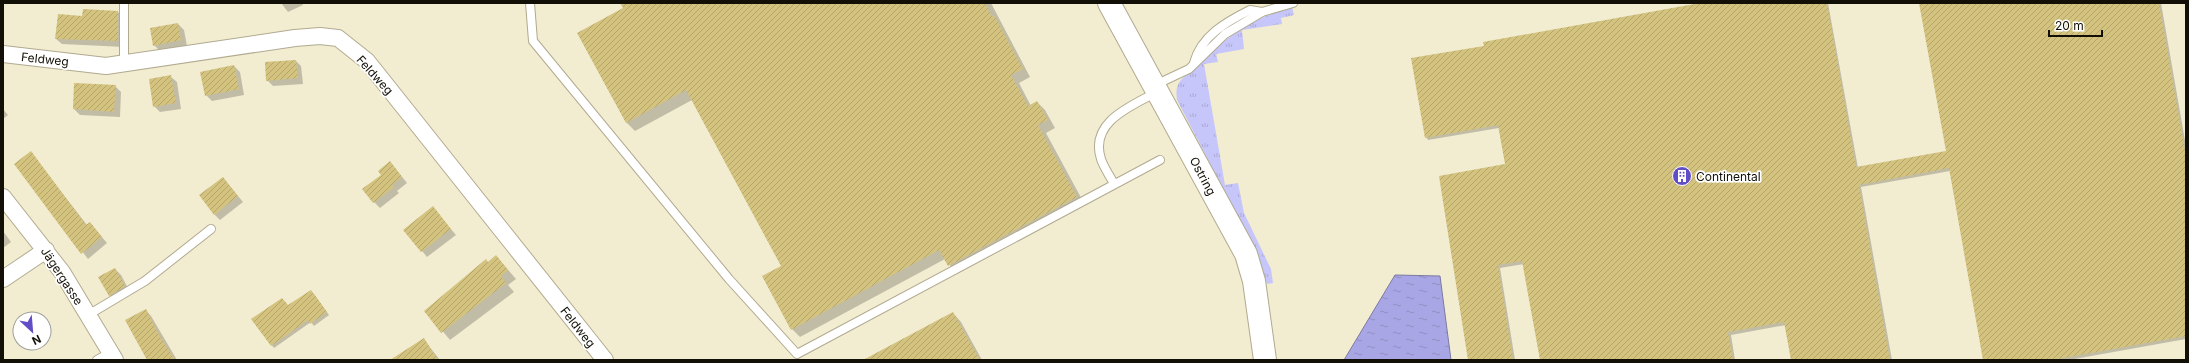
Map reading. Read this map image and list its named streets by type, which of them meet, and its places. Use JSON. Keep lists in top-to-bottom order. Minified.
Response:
{"streets":{"main road":["Ostring"],"street":["Feldweg","Jägergasse"]},"places":{"building":["Continental"]},"scale_bar":"20 m","north":"bottom right"}
